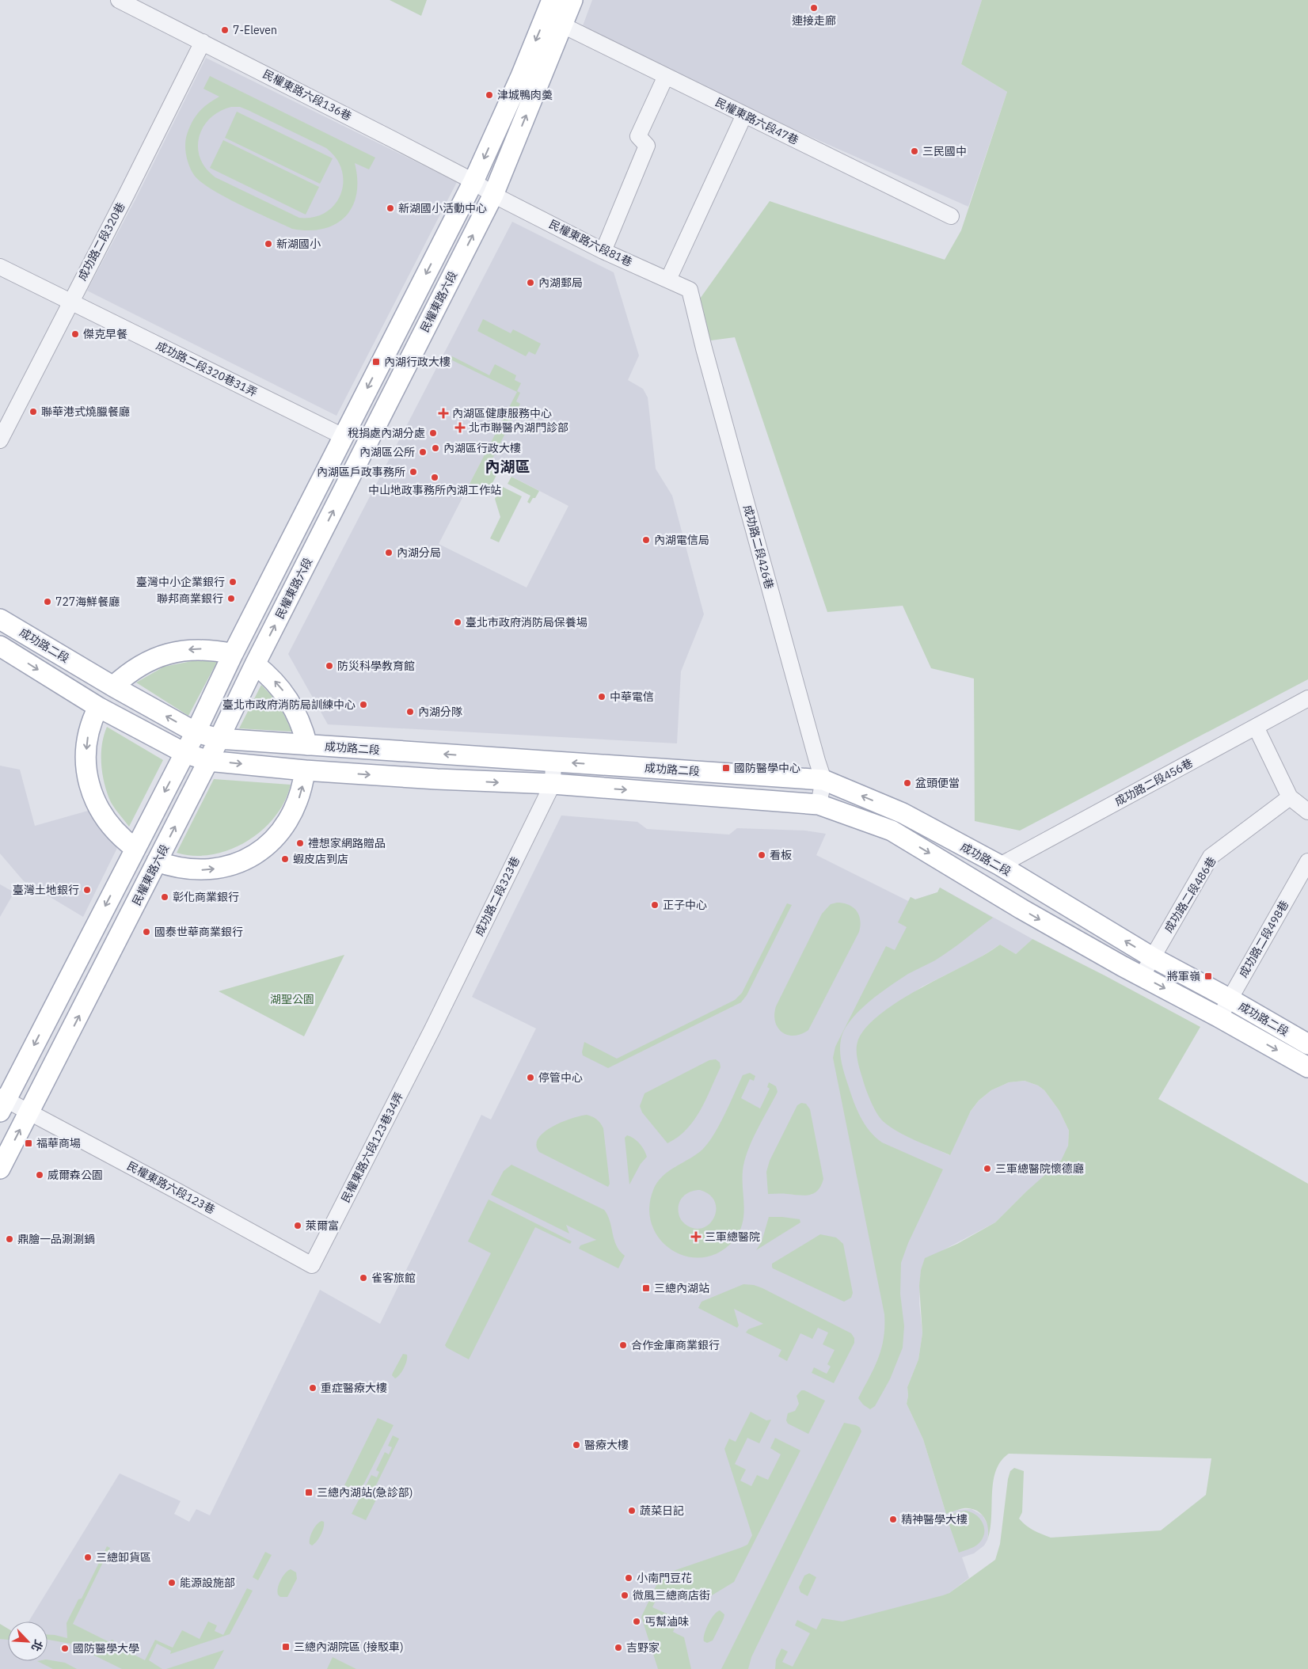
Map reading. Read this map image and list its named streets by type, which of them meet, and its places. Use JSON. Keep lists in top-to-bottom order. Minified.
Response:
{"streets":{"main road":["民權東路六段","成功路二段"],"street":["民權東路六段136巷","民權東路六段47巷","成功路二段320巷","民權東路六段81巷","成功路二段320巷31弄","成功路二段426巷","成功路二段456巷","成功路二段486巷","成功路二段323巷","成功路二段498巷","民權東路六段123巷34弄","民權東路六段123巷"]},"crossings":[["民權東路六段136巷","成功路二段320巷"],["民權東路六段136巷","民權東路六段81巷"],["民權東路六段136巷","民權東路六段"],["民權東路六段47巷","民權東路六段"],["成功路二段320巷","成功路二段320巷31弄"],["民權東路六段81巷","民權東路六段"],["民權東路六段81巷","成功路二段426巷"],["民權東路六段","成功路二段"],["民權東路六段","民權東路六段123巷"],["成功路二段426巷","成功路二段"],["成功路二段","成功路二段456巷"],["成功路二段","成功路二段486巷"],["成功路二段","成功路二段323巷"],["成功路二段","成功路二段498巷"],["成功路二段323巷","民權東路六段123巷34弄"],["民權東路六段123巷34弄","民權東路六段123巷"]],"districts":["內湖區"],"parks":["湖聖公園"],"places":{"other":["連接走廊","7-Eleven","津城鴨肉羮","三民國中","新湖國小活動中心","新湖國小","內湖郵局","傑克早餐","聯華港式燒臘餐廳","稅捐處內湖分處","內湖區行政大樓","內湖區公所","內湖區戶政事務所","中山地政事務所內湖工作站","內湖電信局","內湖分局","臺灣中小企業銀行","聯邦商業銀行","727海鮮餐廳","臺北市政府消防局保養場","防災科學教育館","中華電信","臺北市政府消防局訓練中心","內湖分隊","盆頭便當","禮想家網路贈品","看板","蝦皮店到店","臺灣土地銀行","彰化商業銀行","正子中心","國泰世華商業銀行","停管中心","三軍總醫院懷德廳","威爾森公園","萊爾富","鼎膾一品涮涮鍋","雀客旅館","合作金庫商業銀行","重症醫療大樓","醫療大樓","蔬菜日記","精神醫學大樓","三總卸貨區","小南門豆花","能源設施部","微風三總商店街","丐幫滷味","吉野家","國防醫學大學"],"transit":["內湖行政大樓","國防醫學中心","將軍嶺","福華商場","三總內湖站","三總內湖站(急診部)","三總內湖院區 (接駁車)"],"health":["內湖區健康服務中心","北市聯醫內湖門診部","三軍總醫院"]},"north":"bottom right"}
